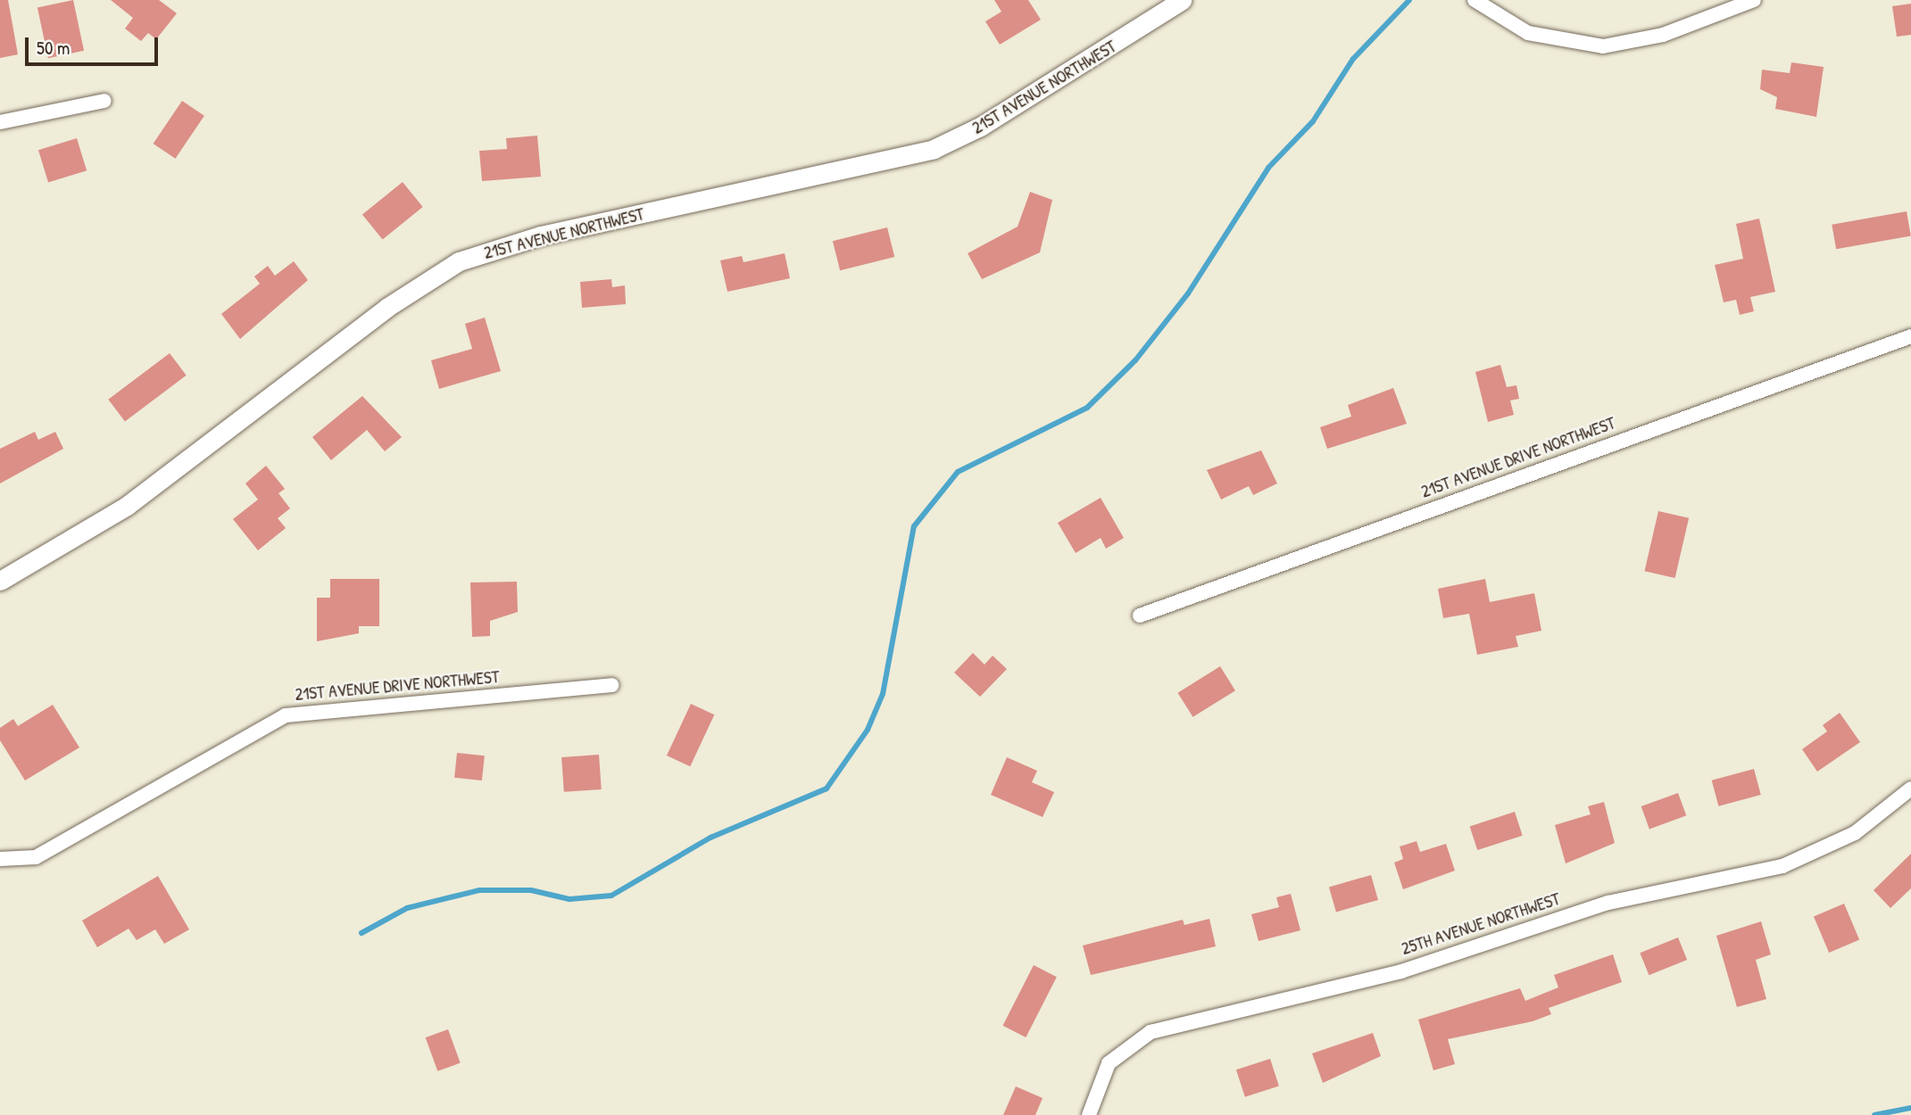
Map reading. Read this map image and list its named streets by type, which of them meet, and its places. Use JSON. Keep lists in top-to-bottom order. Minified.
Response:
{"streets":{"street":["21ST AVENUE NORTHWEST","21ST AVENUE DRIVE NORTHWEST","25TH AVENUE NORTHWEST"]},"scale_bar":"50 m"}
